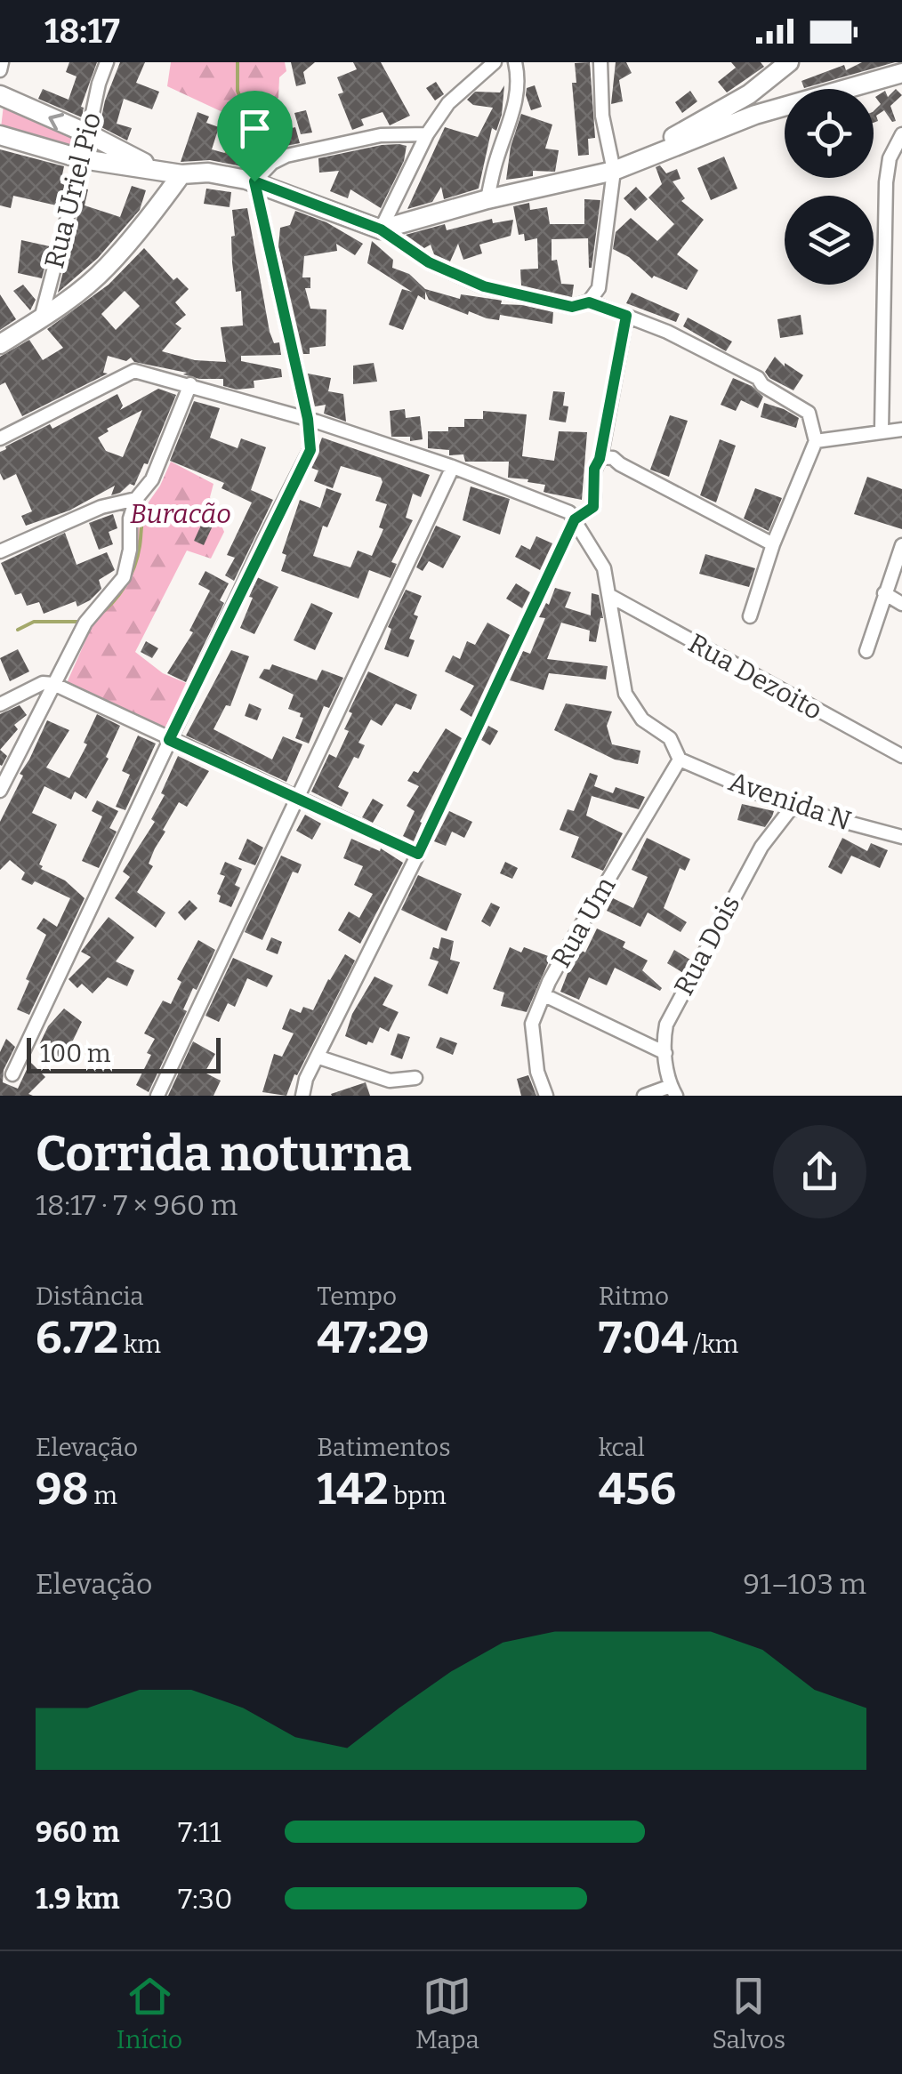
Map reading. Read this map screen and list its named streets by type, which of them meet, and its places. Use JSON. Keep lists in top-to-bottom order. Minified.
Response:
{"streets":{"street":["Rua Uriel Pio","Rua Dezoito","Avenida N","Rua Um","Rua Dois"]},"crossings":[["Avenida N","Rua Um"],["Avenida N","Rua Dois"]],"parks":["Buracão"],"scale_bar":"100 m","page":{"status":"18:17","scale":"100 m","heading":["Corrida noturna","18:17 · 7 × 960 m"],"stats":[["Distância","6.72 km"],["Tempo","47:29"],["Ritmo","7:04 /km"],["Elevação","98 m"],["Batimentos","142 bpm"],["kcal","456"]],"chart":["Elevação","91–103 m"],"list":[{"name":"960 m","note":"7:11"},{"name":"1.9 km","note":"7:30"}],"tabs":["Início","Mapa","Salvos"]}}
